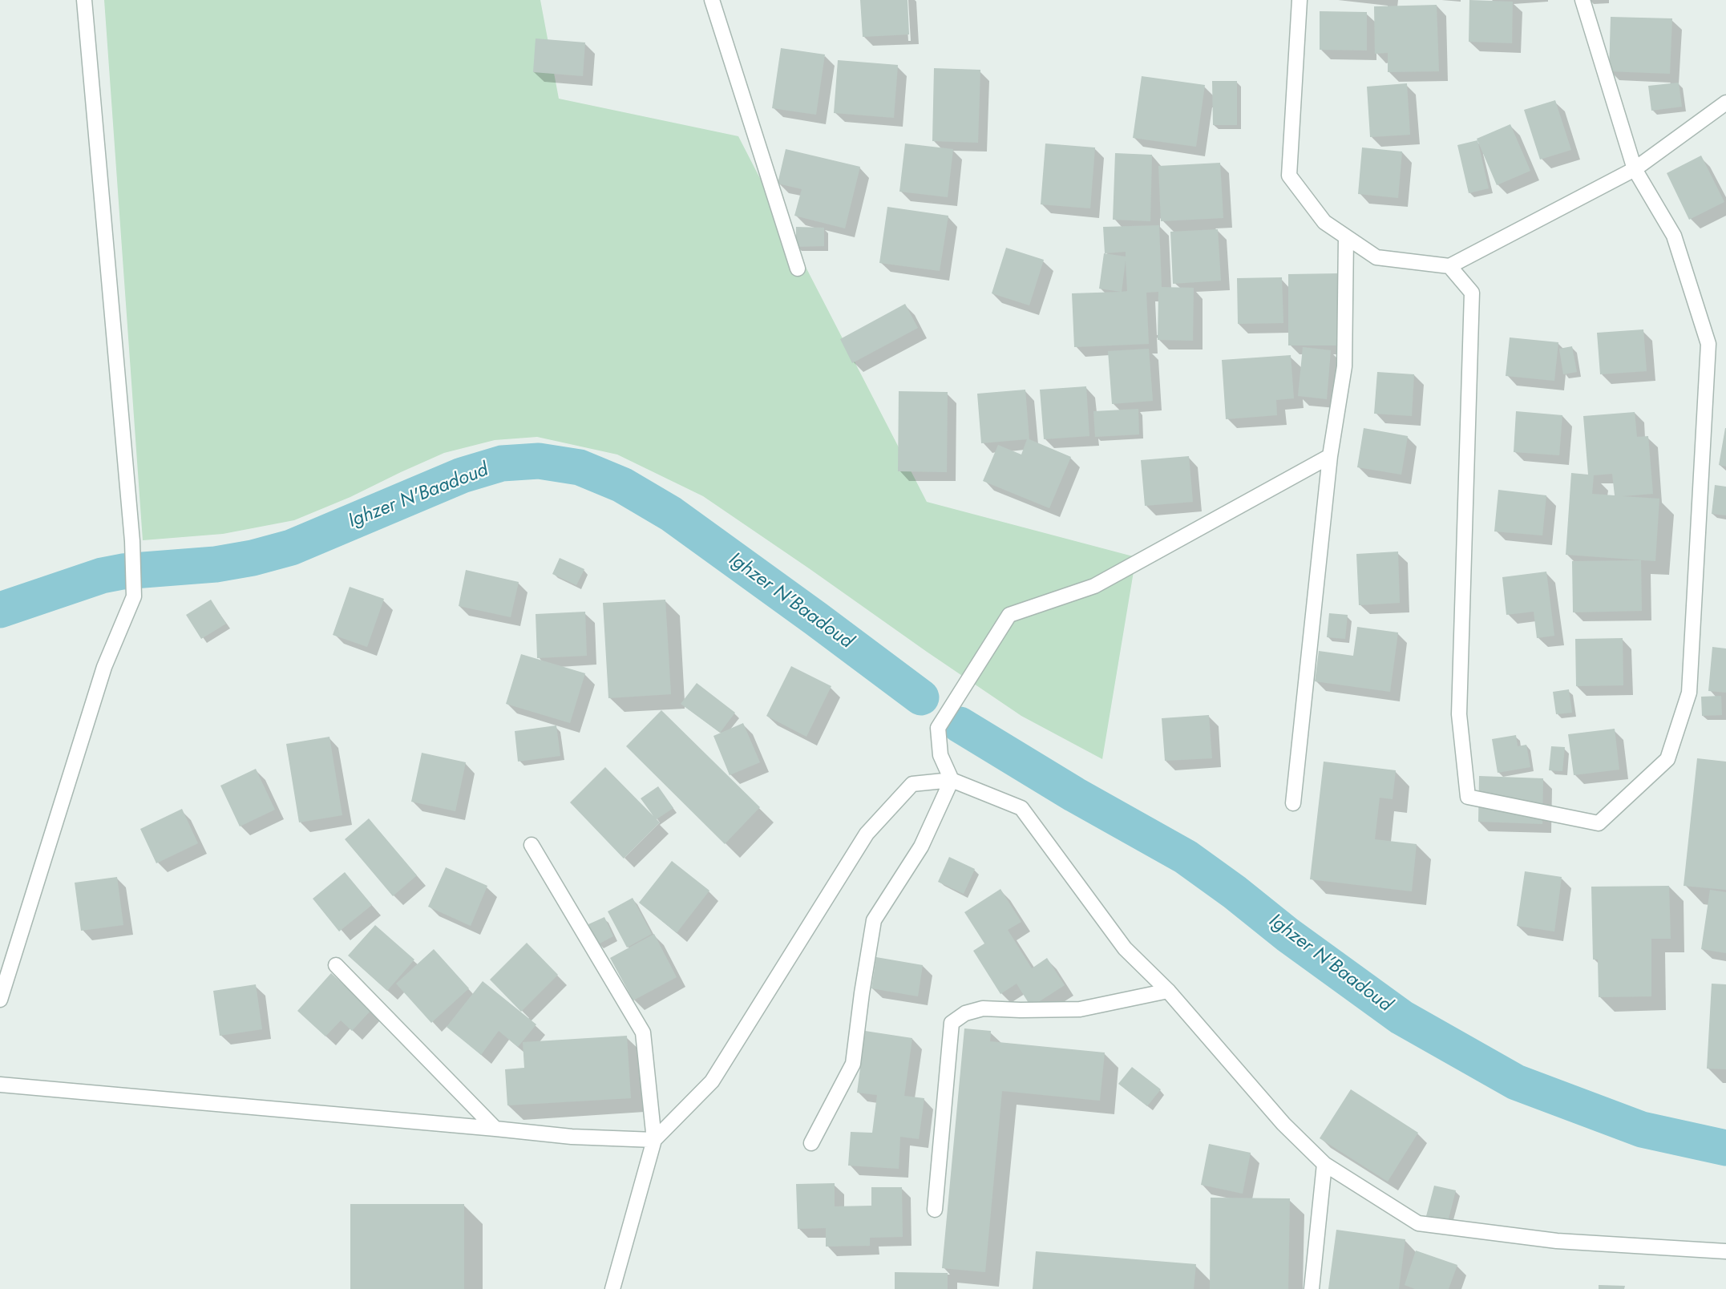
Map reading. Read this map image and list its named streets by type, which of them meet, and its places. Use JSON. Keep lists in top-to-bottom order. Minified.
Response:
{"water":["Ighzer N'Baadoud"]}
